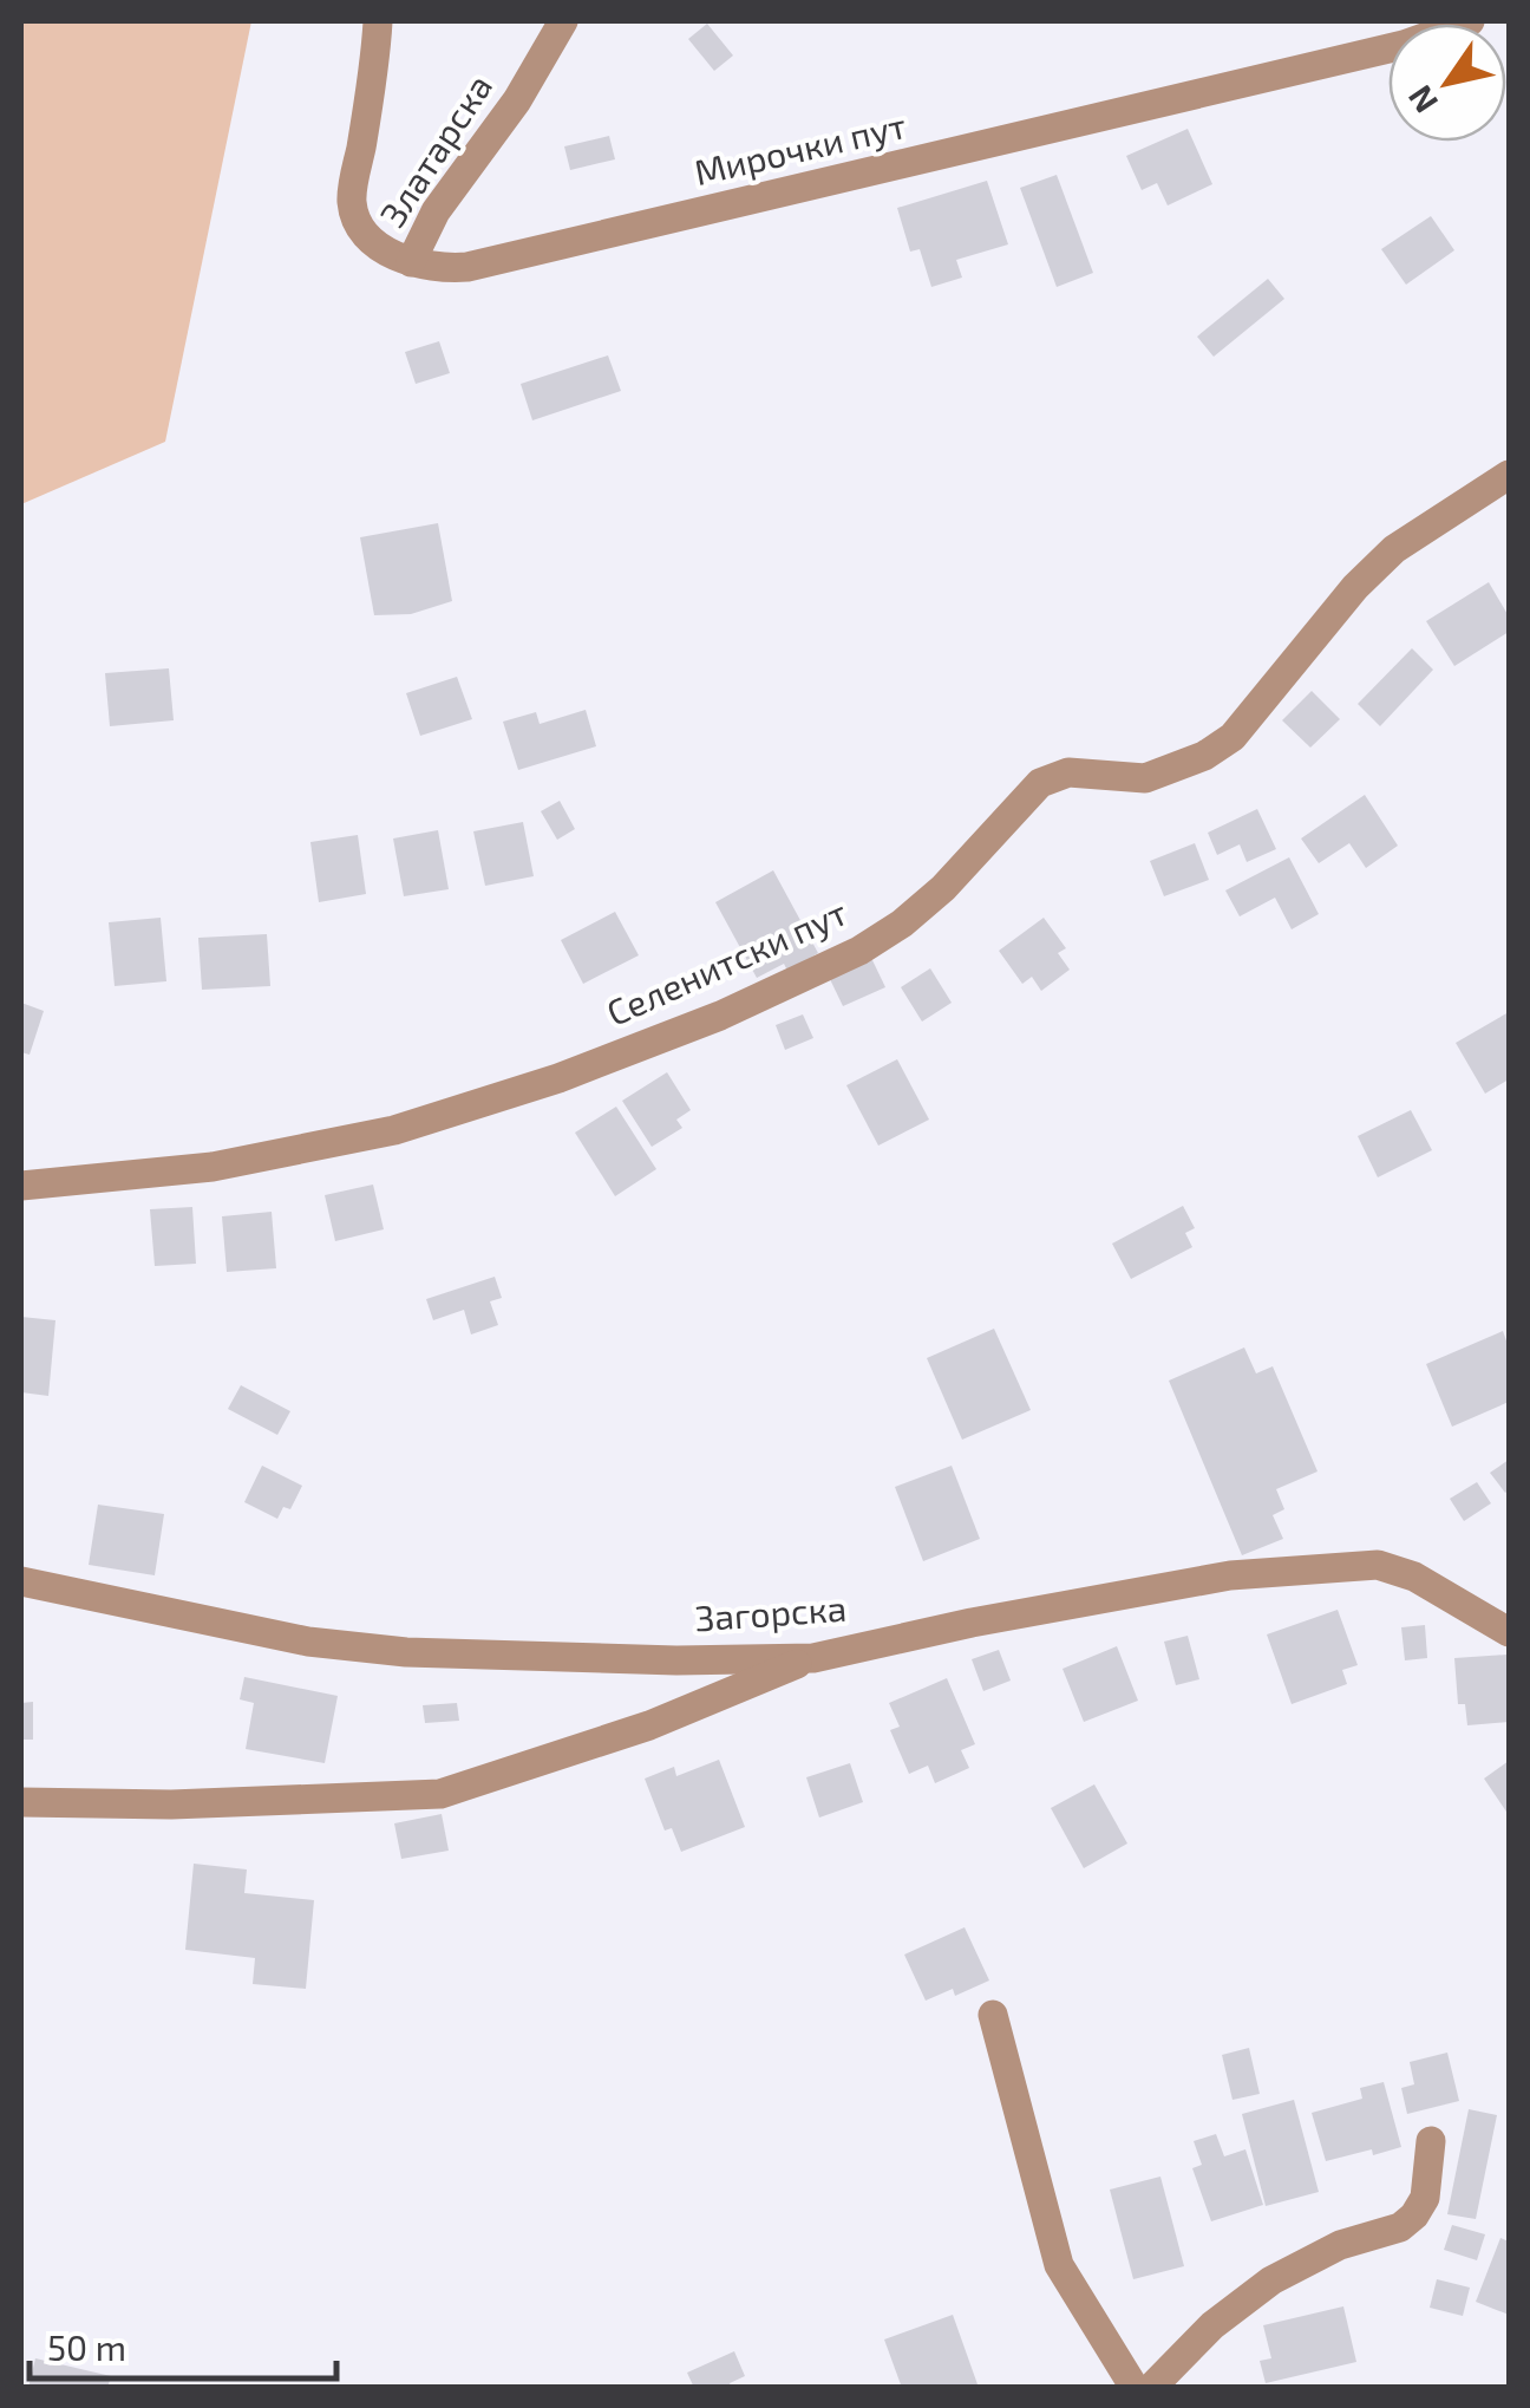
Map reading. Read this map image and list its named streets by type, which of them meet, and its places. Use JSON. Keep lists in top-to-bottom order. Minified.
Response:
{"streets":{"street":["Мирочки пут","Златарска","Селенитски пут","Загорска"]},"crossings":[["Мирочки пут","Златарска"]],"scale_bar":"50 m","north":"bottom left"}
